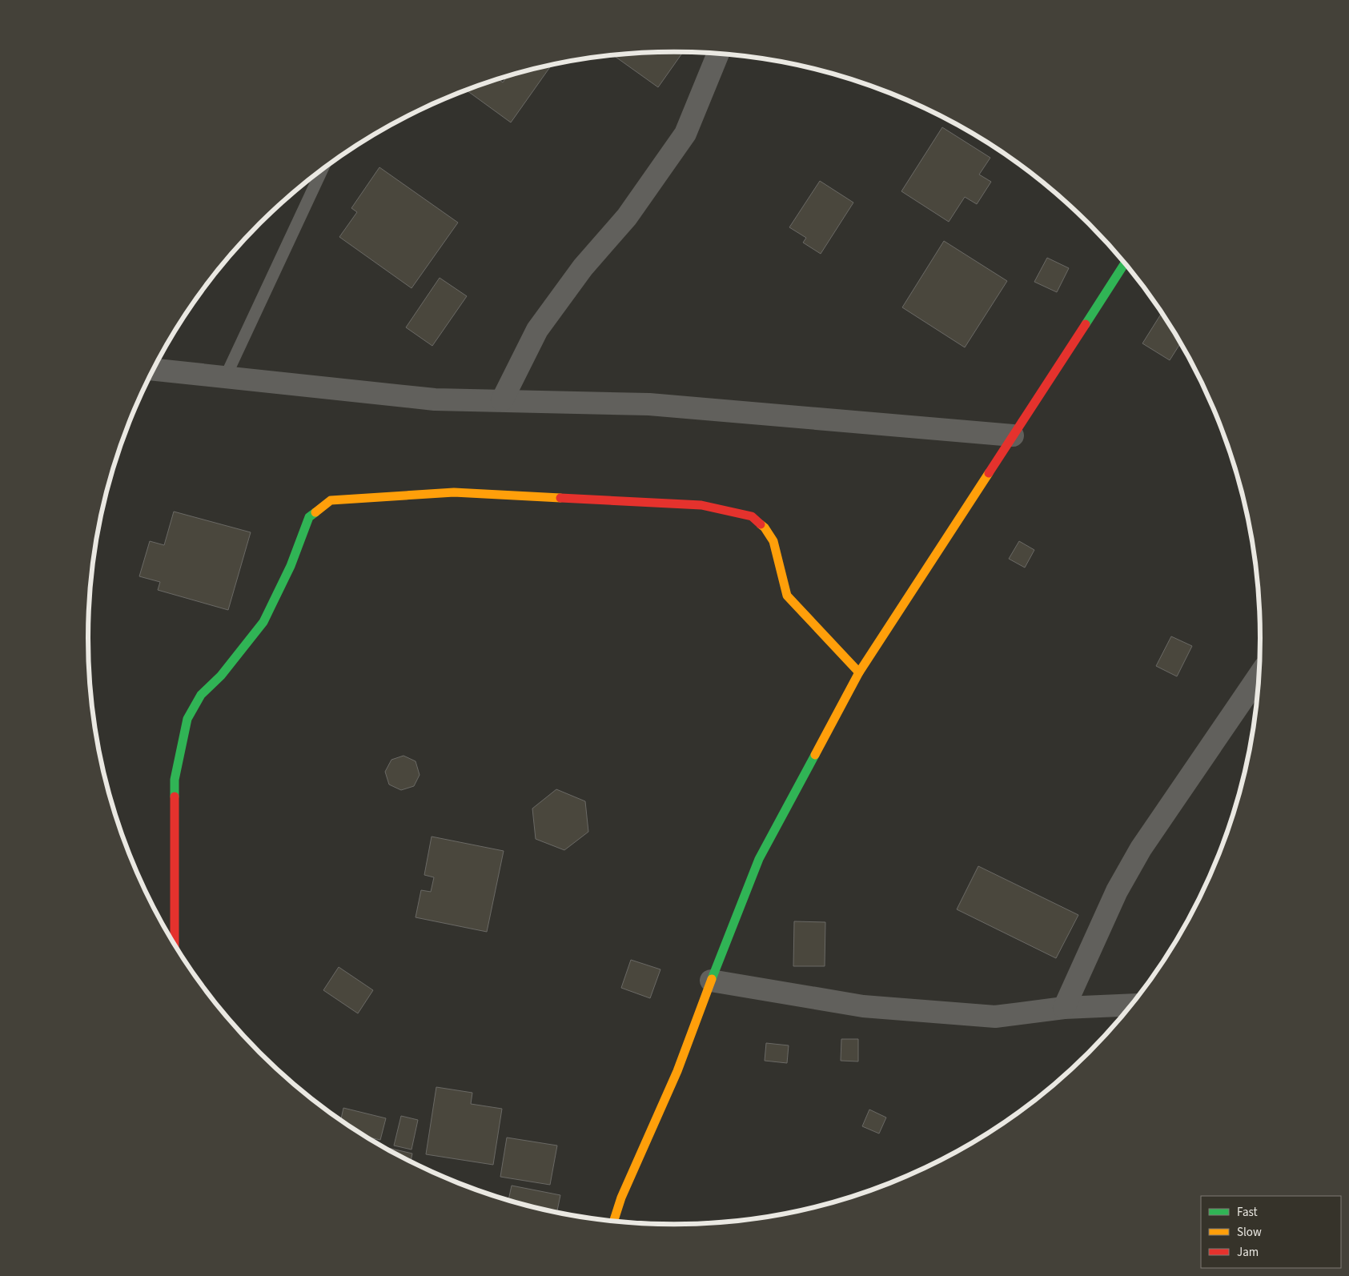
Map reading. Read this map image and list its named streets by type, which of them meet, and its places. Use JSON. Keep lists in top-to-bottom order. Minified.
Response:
{"legend":["Fast","Slow","Jam"]}
